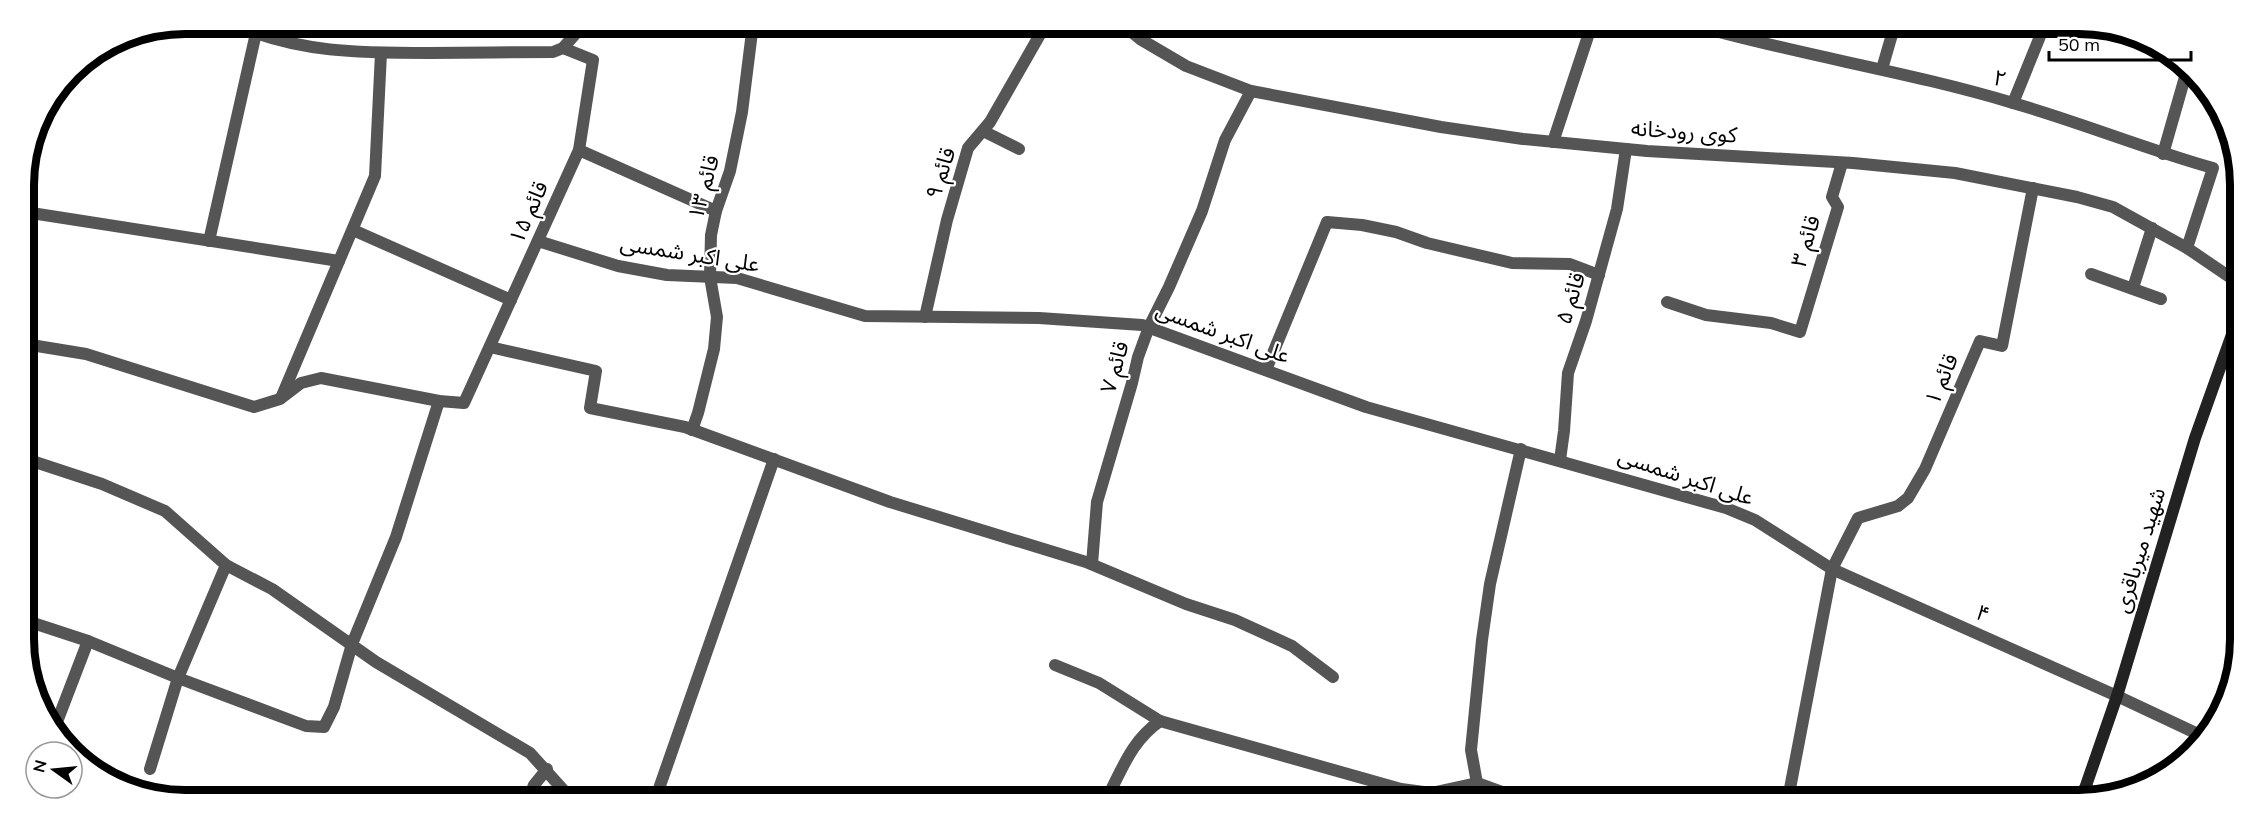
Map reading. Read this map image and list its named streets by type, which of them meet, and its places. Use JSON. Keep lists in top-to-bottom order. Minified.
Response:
{"streets":{"main road":["شهید میرباقری"],"street":["۲","کوی رودخانه","قائم ۹","قائم ۱۳","قائم ۱۵","قائم ۳","علی اکبر شمسی","قائم ۵","قائم ۷","قائم ۱","۴"]},"crossings":[["۲","کوی رودخانه"],["کوی رودخانه","قائم ۳"],["کوی رودخانه","قائم ۵"],["کوی رودخانه","قائم ۷"],["کوی رودخانه","قائم ۱"],["قائم ۹","علی اکبر شمسی"],["قائم ۱۳","علی اکبر شمسی"],["قائم ۱۵","علی اکبر شمسی"],["علی اکبر شمسی","قائم ۵"],["علی اکبر شمسی","قائم ۷"],["علی اکبر شمسی","قائم ۱"],["علی اکبر شمسی","۴"],["قائم ۱","۴"],["شهید میرباقری","۴"]],"scale_bar":"50 m","north":"left"}
